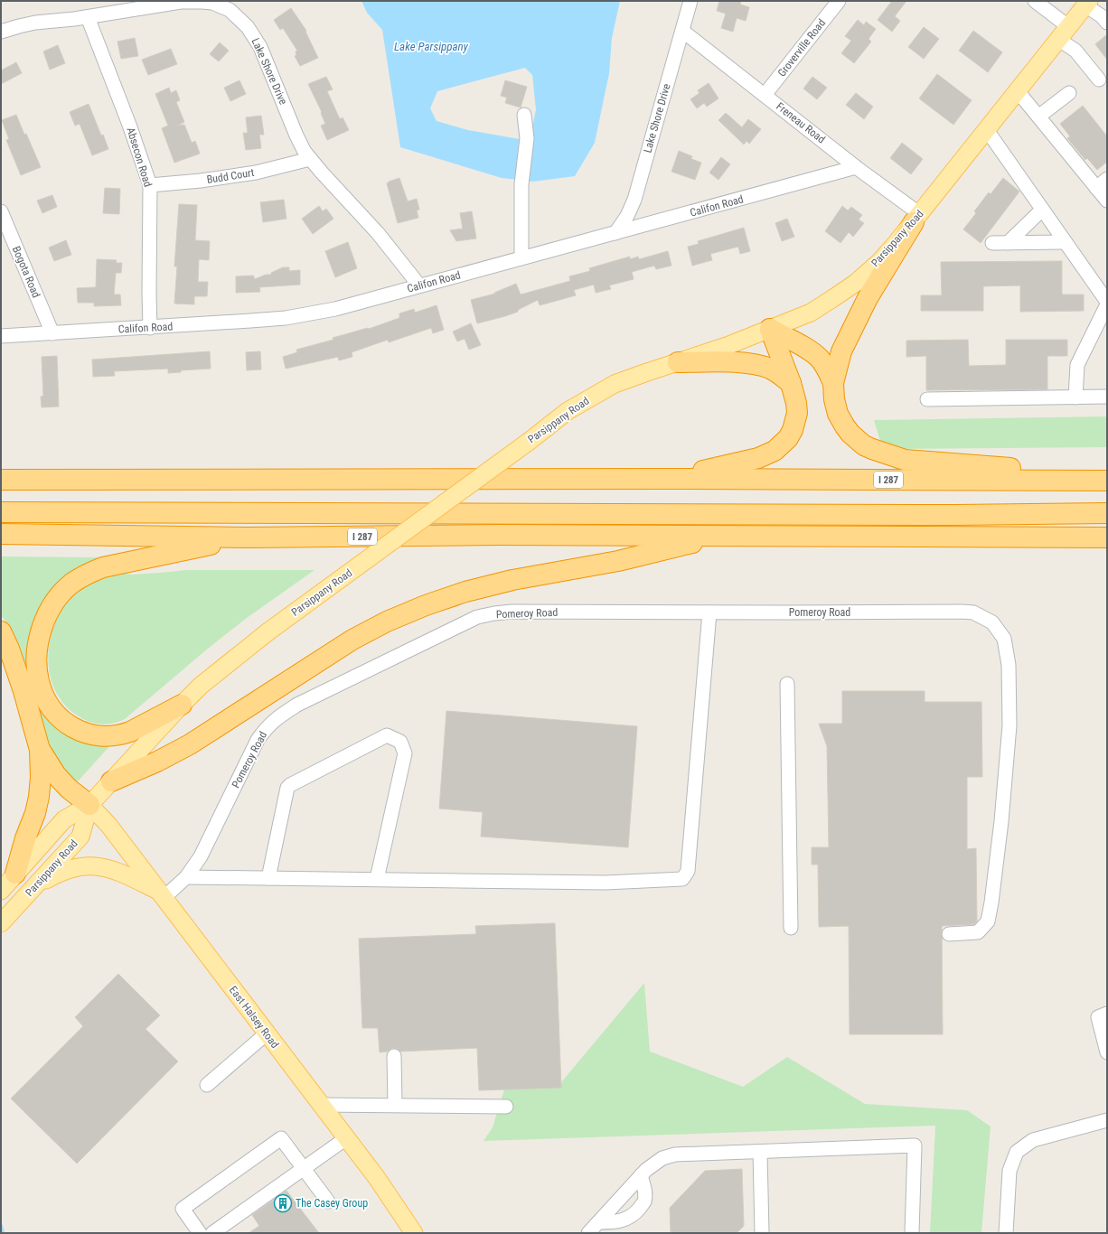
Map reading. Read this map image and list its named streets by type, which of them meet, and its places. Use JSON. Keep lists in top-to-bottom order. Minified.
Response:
{"streets":{"highway":["I 287"],"main road":["Parsippany Road","East Halsey Road"],"street":["Groverville Road","Lake Shore Drive","Freneau Road","Absecon Road","Budd Court","Califon Road","Bogota Road","Pomeroy Road"]},"crossings":[["Groverville Road","Freneau Road"],["Lake Shore Drive","Freneau Road"],["Lake Shore Drive","Absecon Road"],["Lake Shore Drive","Budd Court"],["Lake Shore Drive","Califon Road"],["Freneau Road","Califon Road"],["Freneau Road","Parsippany Road"],["Absecon Road","Budd Court"],["Absecon Road","Califon Road"],["Califon Road","Bogota Road"],["Parsippany Road","East Halsey Road"],["Pomeroy Road","East Halsey Road"]],"water":["Lake Parsippany"],"places":{"building":["The Casey Group"]}}
